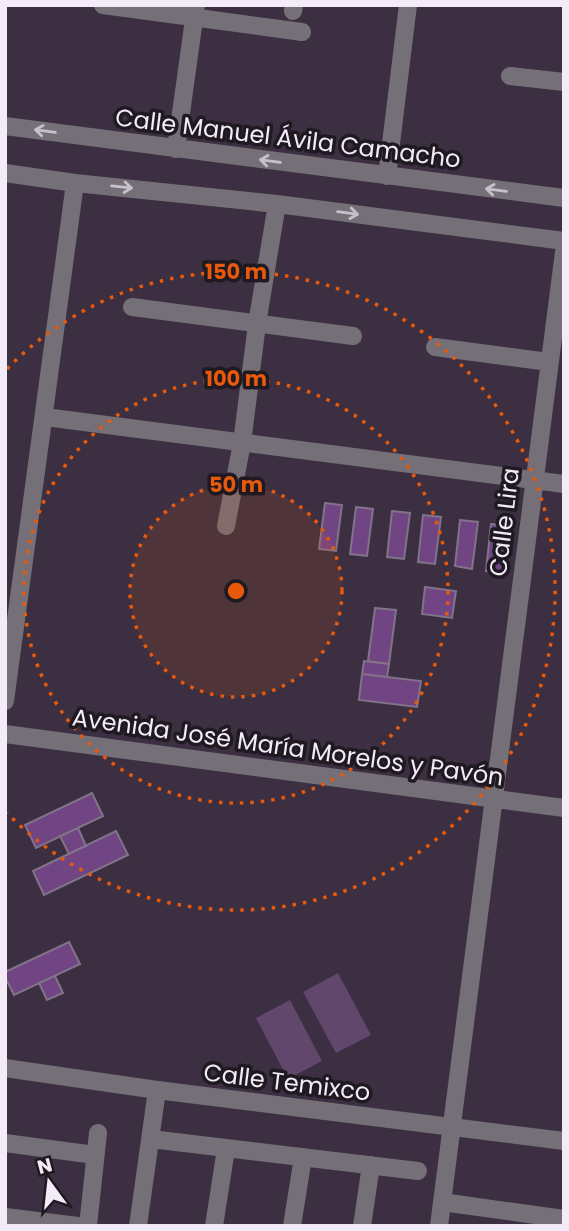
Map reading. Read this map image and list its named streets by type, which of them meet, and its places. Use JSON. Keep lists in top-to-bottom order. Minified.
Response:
{"streets":{"street":["Calle Manuel Ávila Camacho","Calle Lira","Avenida José María Morelos y Pavón","Calle Temixco"]},"crossings":[["Calle Lira","Avenida José María Morelos y Pavón"],["Calle Lira","Calle Temixco"]],"north":"top","rings":["150 m","100 m","50 m"]}
